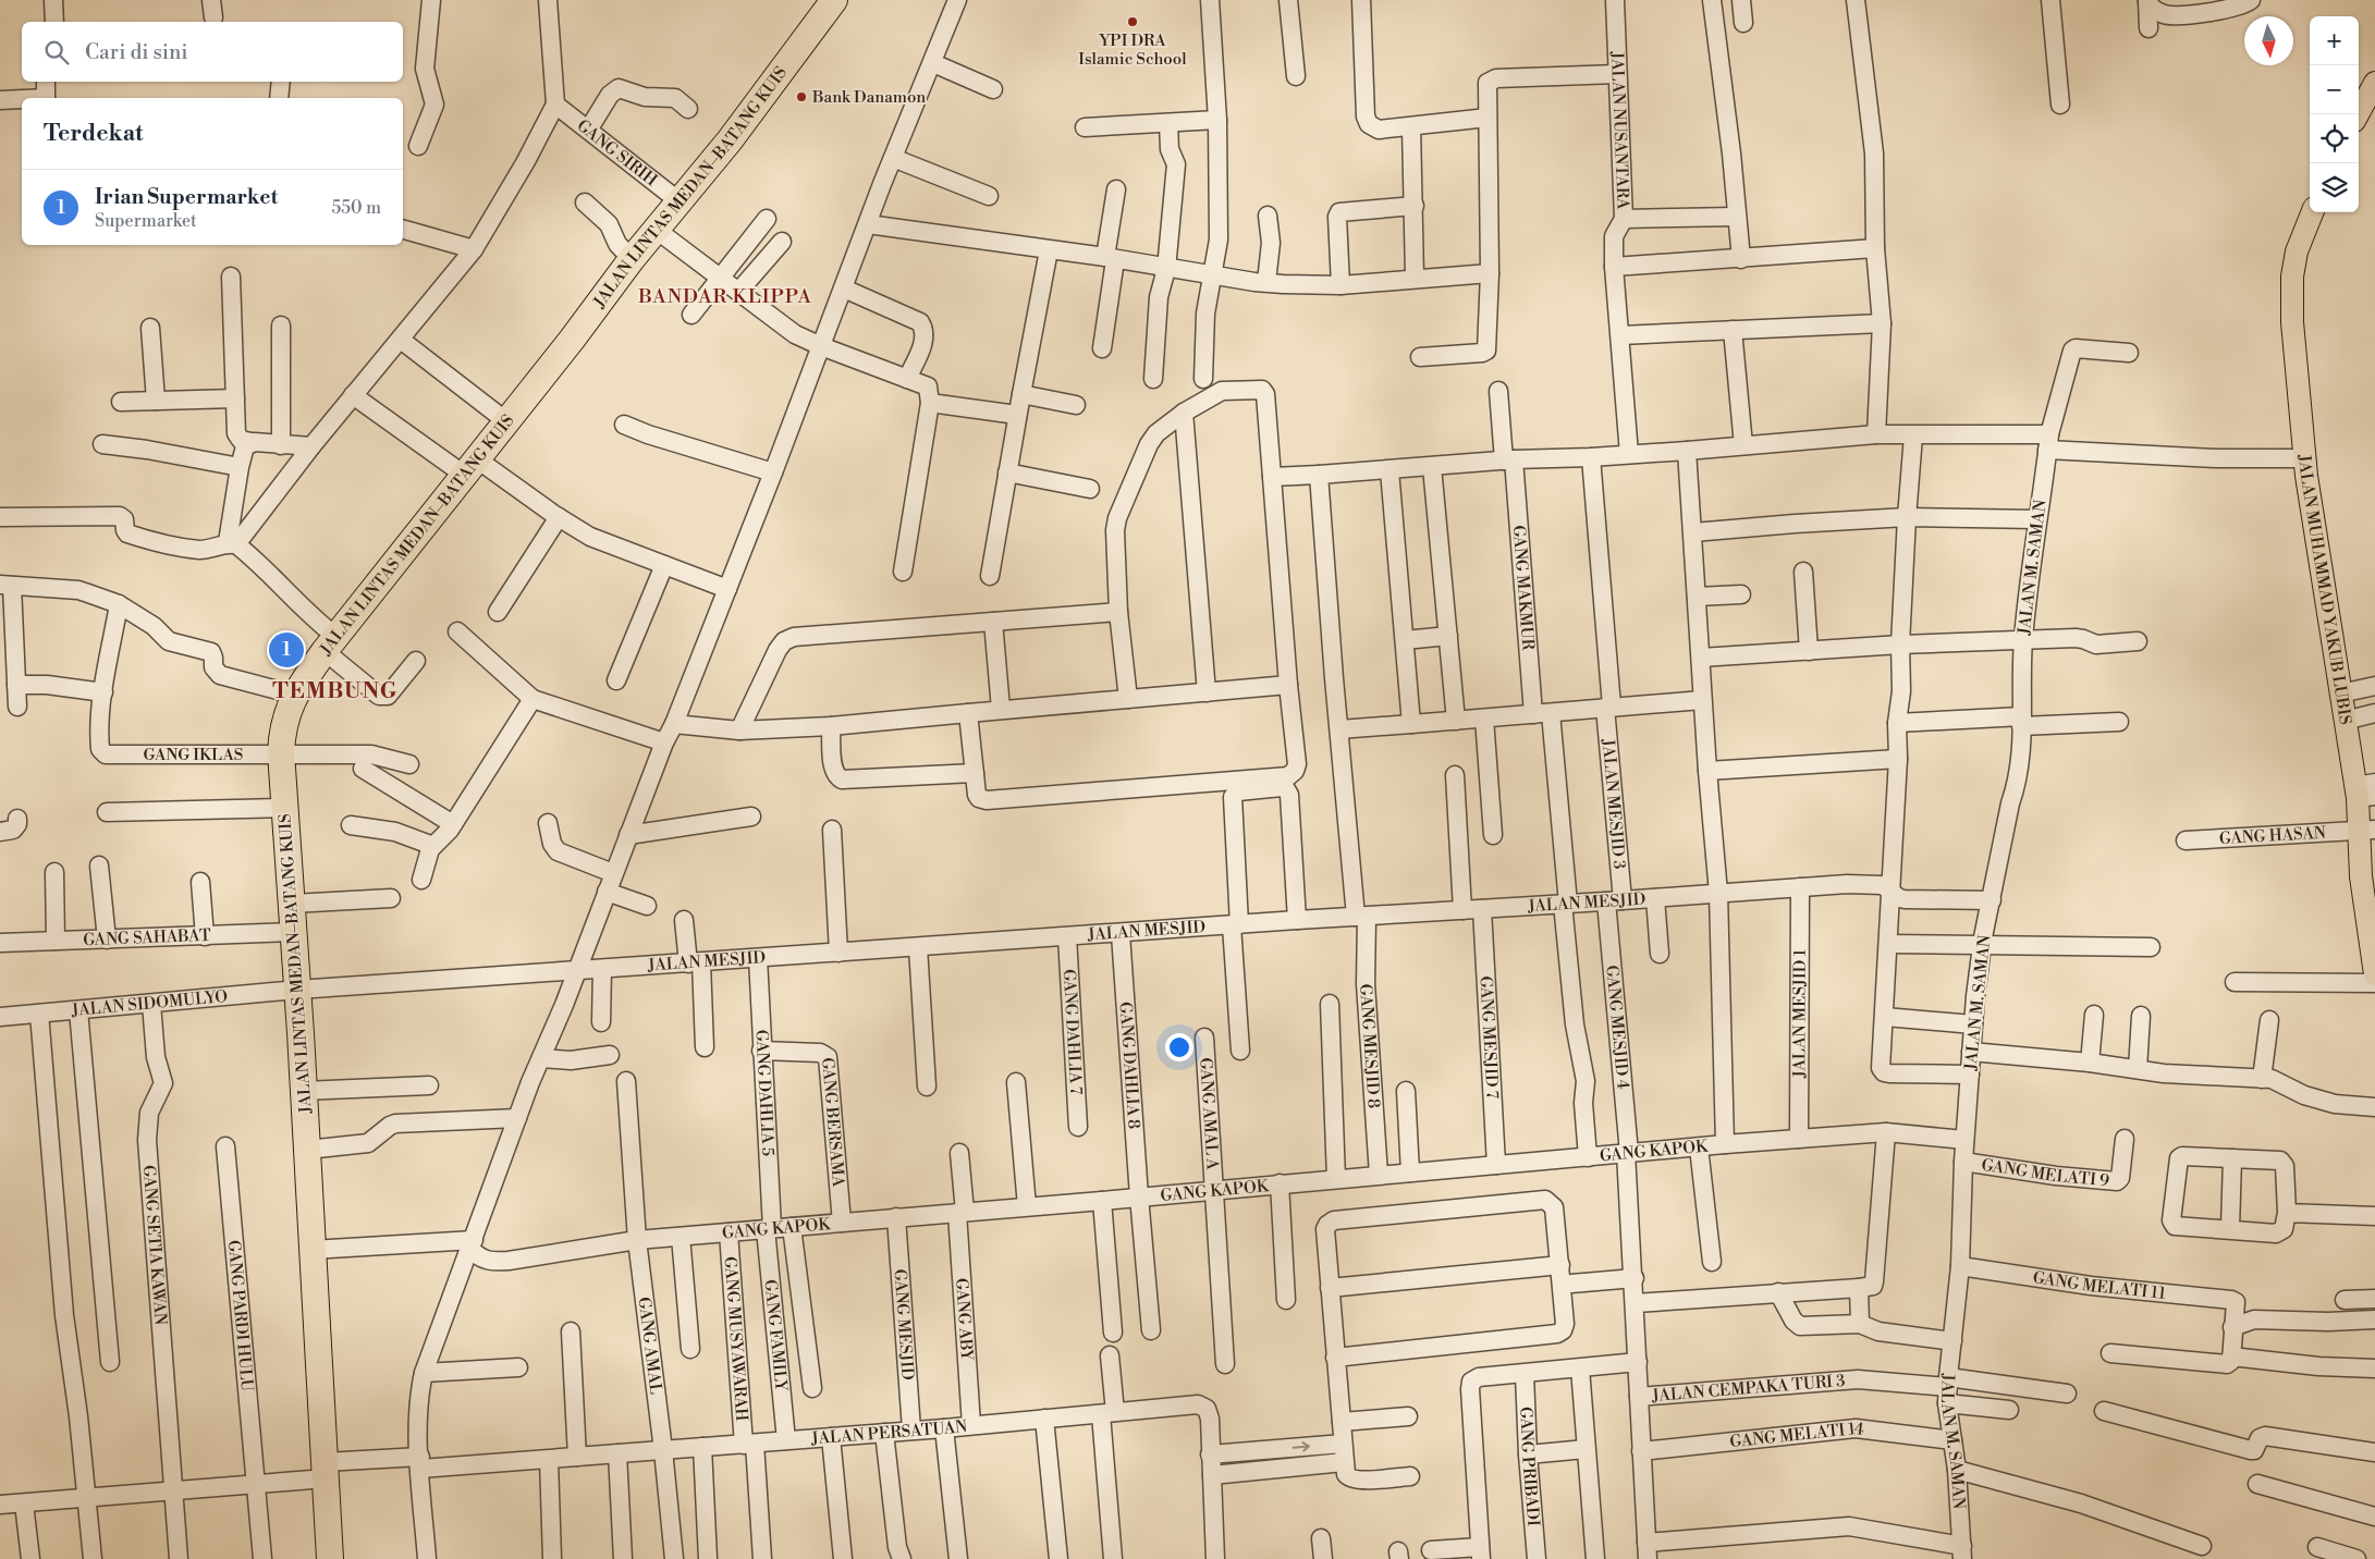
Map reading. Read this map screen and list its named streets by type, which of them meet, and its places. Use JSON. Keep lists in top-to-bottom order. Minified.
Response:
{"streets":{"highway":["JALAN LINTAS MEDAN–BATANG KUIS"],"main road":["JALAN MUHAMMAD YAKUB LUBIS"],"street":["JALAN NUSANTARA","GANG SIRIH","JALAN M. SAMAN","GANG MAKMUR","GANG IKLAS","JALAN MESJID 3","GANG HASAN","JALAN MESJID","GANG SAHABAT","JALAN SIDOMULYO","JALAN MESJID 1","GANG MESJID 4","GANG DAHLIA 7","GANG MESJID 7","GANG MESJID 8","GANG DAHLIA 8","GANG DAHLIA 5","GANG AMAL A","GANG BERSAMA","GANG KAPOK","GANG MELATI 9","GANG SETIA KAWAN","GANG MELATI 11","GANG PARDI HULU","GANG ABY","GANG MESJID","GANG FAMILY","GANG MUSYAWARAH","GANG AMAL","JALAN CEMPAKA TURI 3","JALAN PERSATUAN","GANG MELATI 14","GANG PRIBADI"]},"crossings":[["GANG SIRIH","JALAN LINTAS MEDAN–BATANG KUIS"],["JALAN LINTAS MEDAN–BATANG KUIS","GANG IKLAS"],["JALAN LINTAS MEDAN–BATANG KUIS","JALAN MESJID"],["JALAN LINTAS MEDAN–BATANG KUIS","GANG SAHABAT"],["JALAN LINTAS MEDAN–BATANG KUIS","JALAN SIDOMULYO"],["JALAN LINTAS MEDAN–BATANG KUIS","JALAN PERSATUAN"],["JALAN M. SAMAN","JALAN MESJID"],["JALAN M. SAMAN","GANG KAPOK"],["JALAN M. SAMAN","GANG MELATI 9"],["JALAN M. SAMAN","GANG MELATI 11"],["JALAN M. SAMAN","JALAN CEMPAKA TURI 3"],["JALAN M. SAMAN","GANG MELATI 14"],["GANG MAKMUR","JALAN MESJID"],["GANG MAKMUR","GANG KAPOK"],["JALAN MUHAMMAD YAKUB LUBIS","GANG HASAN"],["JALAN MESJID 3","JALAN MESJID"],["JALAN MESJID 3","GANG MESJID 4"],["JALAN MESJID","JALAN SIDOMULYO"],["JALAN MESJID","JALAN MESJID 1"],["JALAN MESJID","GANG MESJID 4"],["JALAN MESJID","GANG DAHLIA 7"],["JALAN MESJID","GANG MESJID 7"],["JALAN MESJID","GANG MESJID 8"],["JALAN MESJID","GANG DAHLIA 8"],["JALAN MESJID","GANG DAHLIA 5"],["JALAN SIDOMULYO","GANG SETIA KAWAN"],["JALAN MESJID 1","GANG KAPOK"],["GANG MESJID 4","GANG KAPOK"],["GANG MESJID 4","JALAN CEMPAKA TURI 3"],["GANG MESJID 4","GANG MELATI 14"],["GANG MESJID 7","GANG KAPOK"],["GANG MESJID 8","GANG KAPOK"],["GANG DAHLIA 8","GANG KAPOK"],["GANG DAHLIA 5","GANG BERSAMA"],["GANG DAHLIA 5","GANG KAPOK"],["GANG DAHLIA 5","GANG FAMILY"],["GANG AMAL A","GANG KAPOK"],["GANG BERSAMA","GANG KAPOK"],["GANG KAPOK","GANG ABY"],["GANG KAPOK","GANG MESJID"],["GANG KAPOK","GANG FAMILY"],["GANG KAPOK","GANG MUSYAWARAH"],["GANG KAPOK","GANG AMAL"],["GANG SETIA KAWAN","JALAN PERSATUAN"],["GANG PARDI HULU","JALAN PERSATUAN"],["GANG ABY","JALAN PERSATUAN"],["GANG MESJID","JALAN PERSATUAN"],["GANG FAMILY","JALAN PERSATUAN"],["GANG MUSYAWARAH","JALAN PERSATUAN"],["GANG AMAL","JALAN PERSATUAN"]],"districts":["BANDAR KLIPPA","TEMBUNG"],"places":["YPI DRA Islamic School","Bank Danamon"],"north":"bottom","page":{"map_buttons":["+","−"],"search":"Cari di sini","heading":"Terdekat","list":[{"mark":"1","name":"Irian Supermarket","note":"Supermarket","value":"550 m"}],"pins":"1"}}
